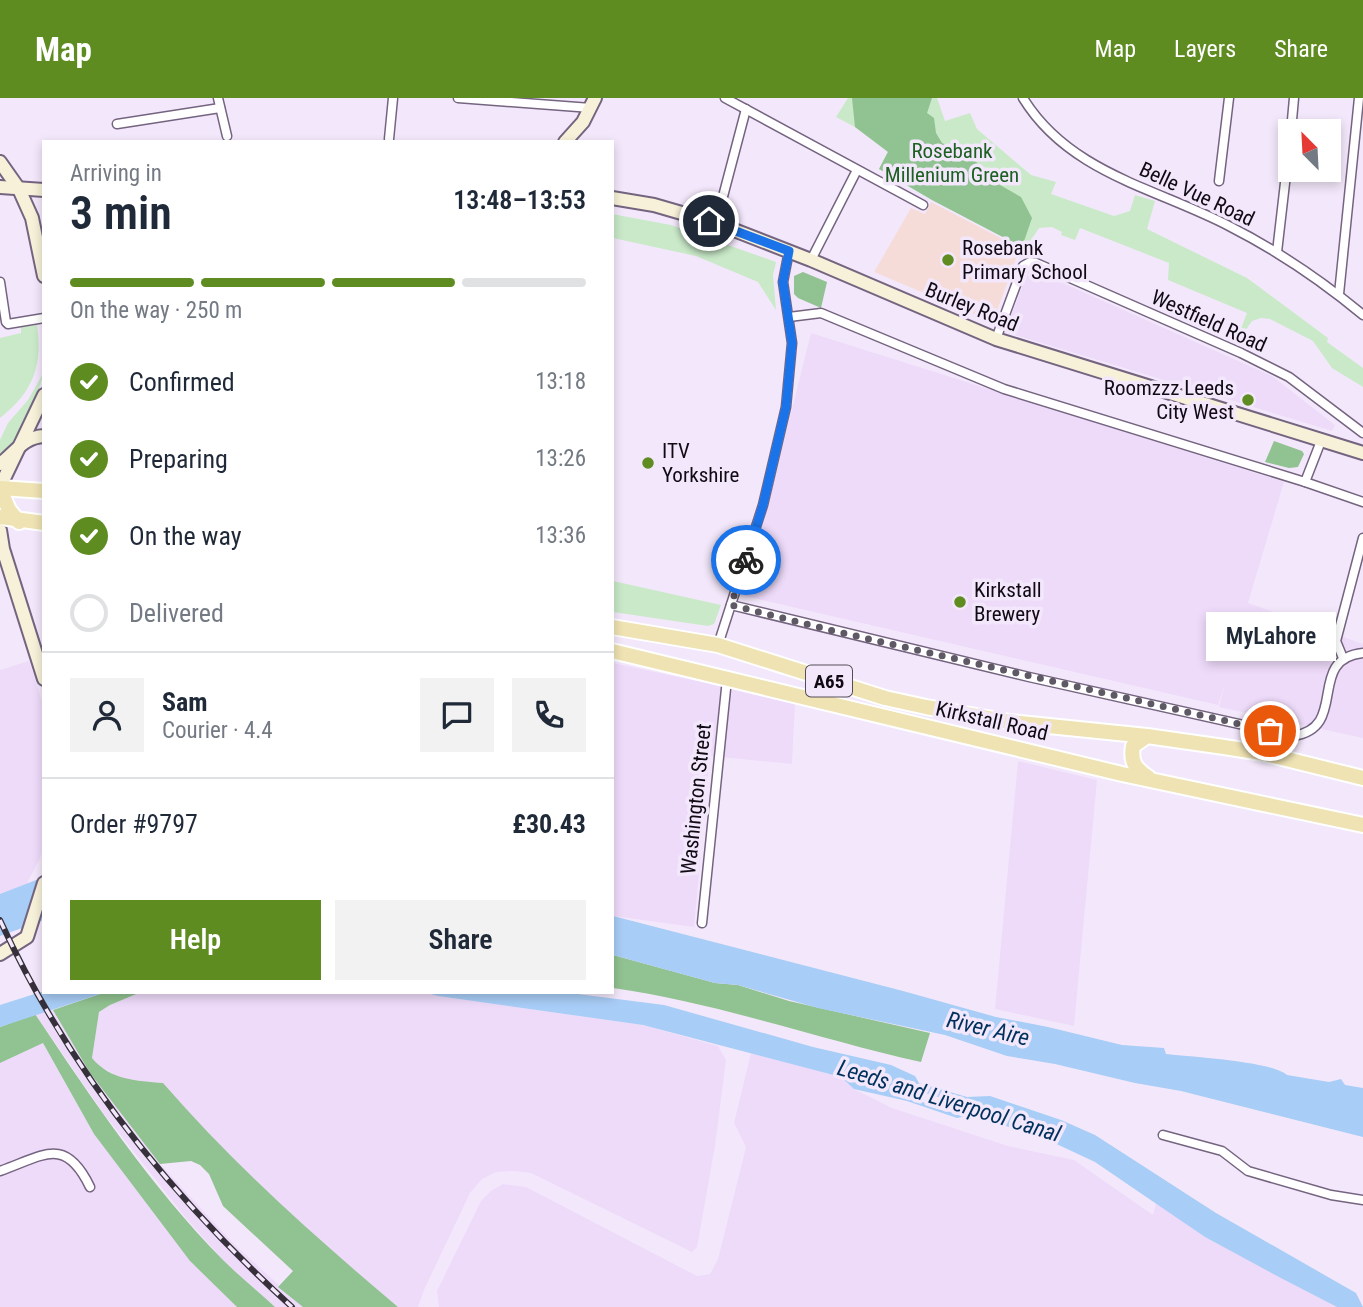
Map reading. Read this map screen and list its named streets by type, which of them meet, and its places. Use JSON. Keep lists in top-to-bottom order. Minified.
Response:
{"streets":{"main road":["A65","Kirkstall Road"],"street":["Belle Vue Road","Burley Road","Westfield Road","Washington Street"]},"crossings":[["Burley Road","Westfield Road"],["Kirkstall Road","Washington Street"]],"water":["River Aire","Leeds and Liverpool Canal"],"parks":["Rosebank Millenium Green"],"places":["Rosebank Primary School","Roomzzz Leeds City West","ITV Yorkshire","Kirkstall Brewery","MyLahore"],"north":"top left","page":{"header":"Map","nav":["Map","Layers","Share"],"heading":["3 min","Arriving in","13:48–13:53"],"panel":["Sam","Courier · 4.4","Order #9797","£30.43"],"bar":"On the way · 250 m","list":[["Confirmed","13:18"],["Preparing","13:26"],["On the way","13:36"],"Delivered"],"bubble":"MyLahore","buttons":["Help","Share"]}}
